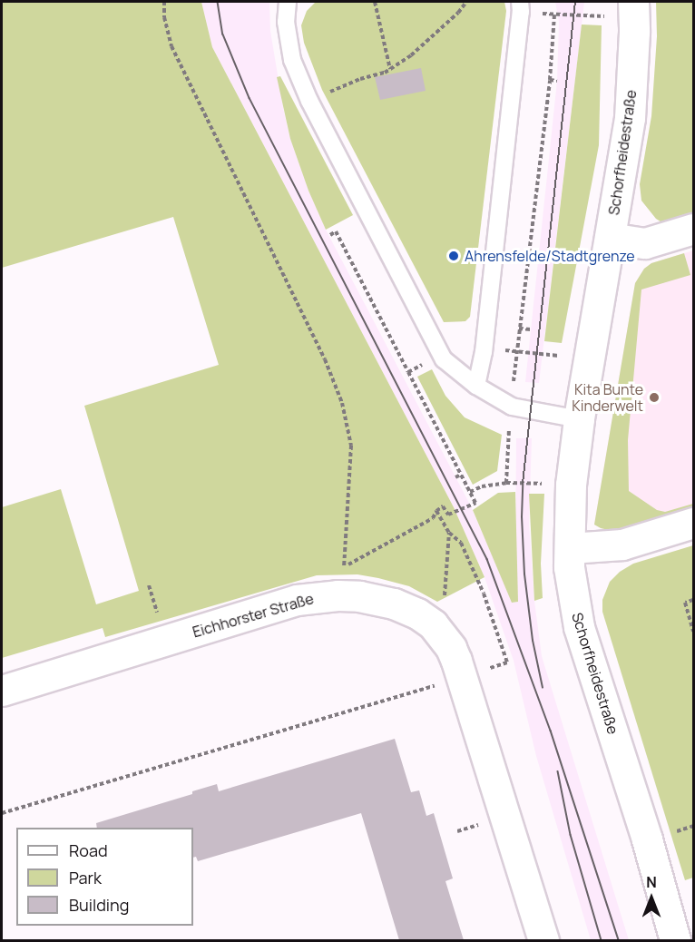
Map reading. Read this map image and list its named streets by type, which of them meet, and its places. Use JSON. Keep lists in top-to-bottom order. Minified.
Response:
{"streets":{"street":["Schorfheidestraße","Eichhorster Straße"]},"places":["Ahrensfelde/Stadtgrenze","Kita Bunte Kinderwelt"],"legend":["Road","Park","Building"],"north":"top"}
